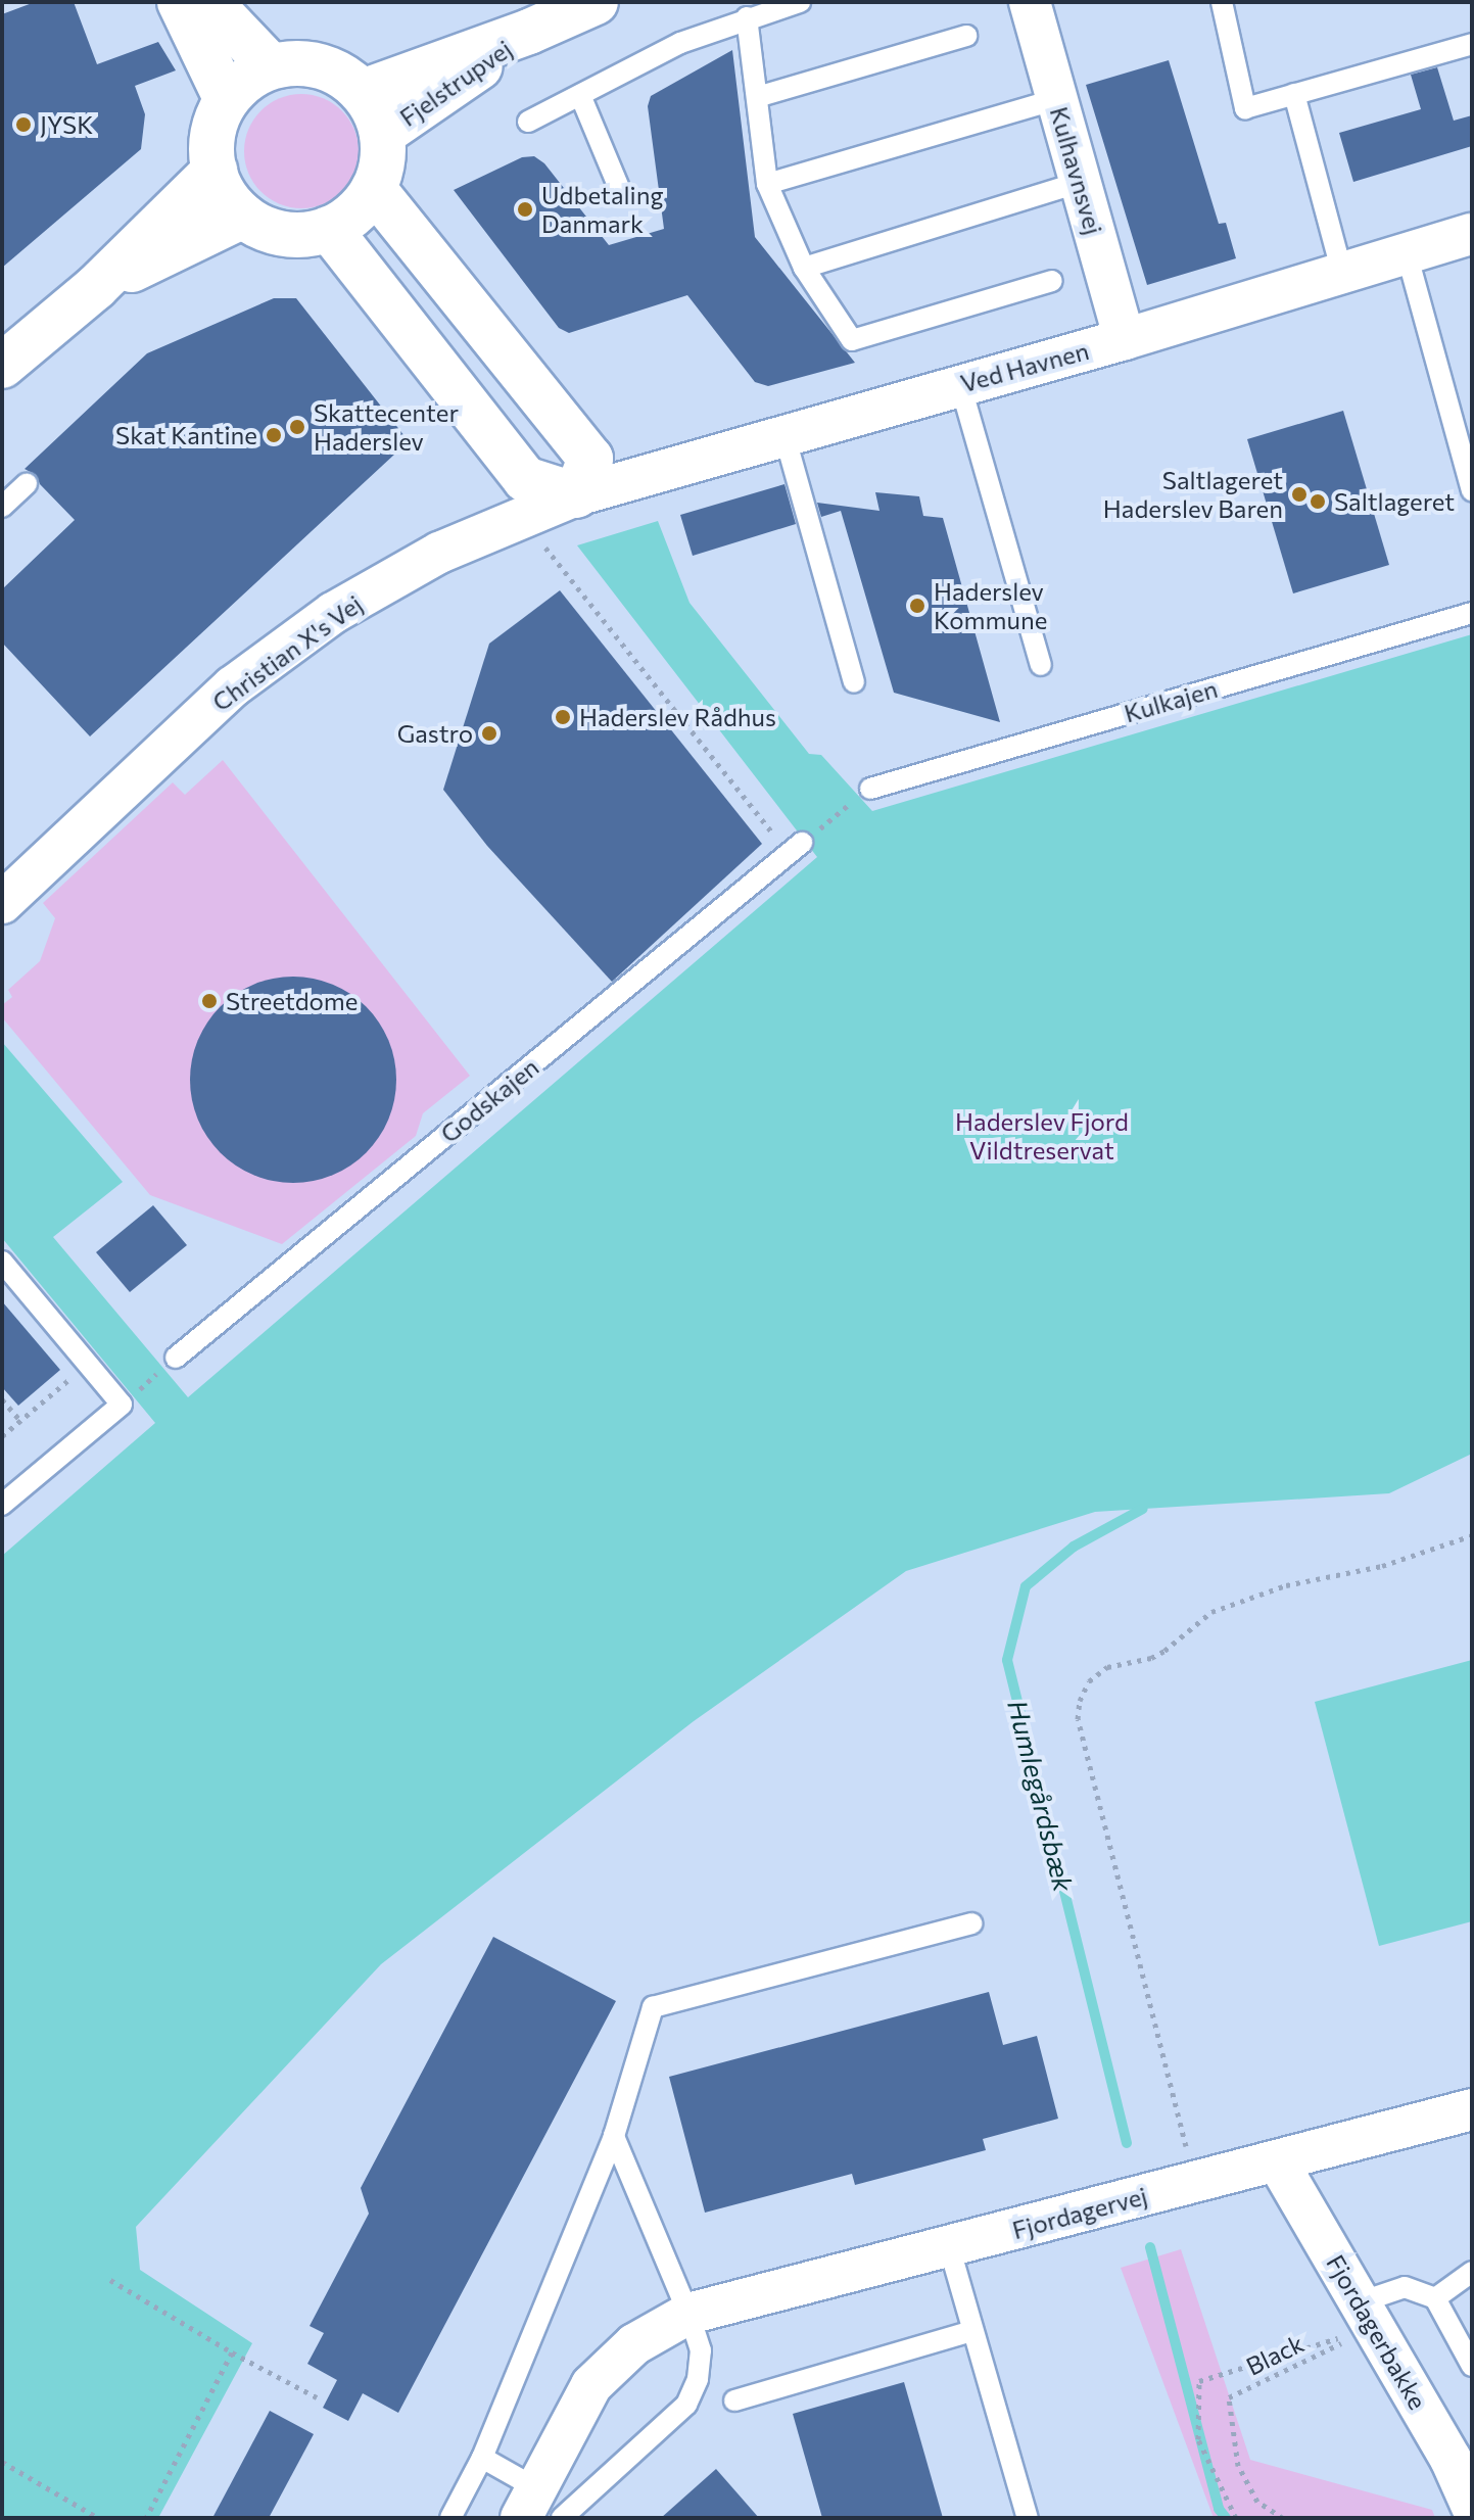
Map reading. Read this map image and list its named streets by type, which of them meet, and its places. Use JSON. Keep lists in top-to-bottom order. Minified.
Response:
{"streets":{"street":["Fjelstrupvej","Kulhavnsvej","Ved Havnen","Christian X's Vej","Fjordagervej","Fjordagerbakke"],"lane":["Kulkajen","Godskajen"],"path":["Black"]},"crossings":[["Kulhavnsvej","Ved Havnen"],["Ved Havnen","Christian X's Vej"],["Fjordagervej","Fjordagerbakke"],["Fjordagerbakke","Black"]],"water":["Humlegårdsbæk"],"parks":["Haderslev Fjord Vildtreservat"],"places":["JYSK","Udbetaling Danmark","Skattecenter Haderslev","Skat Kantine","Saltlageret Haderslev Baren","Saltlageret","Haderslev Kommune","Haderslev Rådhus","Gastro","Streetdome"]}
